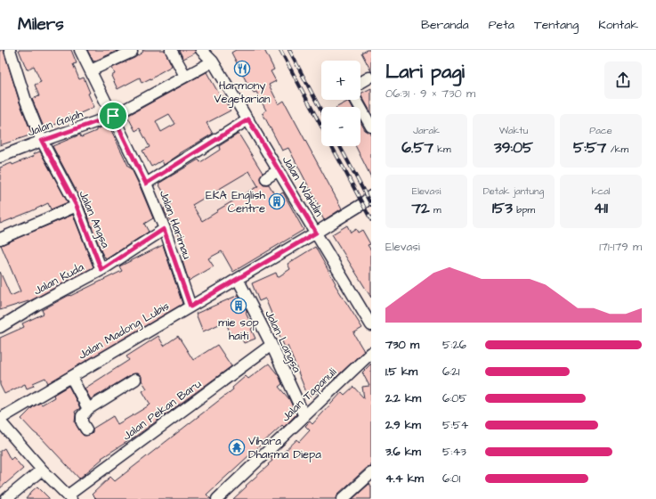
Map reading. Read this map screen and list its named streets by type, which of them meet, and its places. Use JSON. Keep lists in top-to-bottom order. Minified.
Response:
{"streets":{"street":["Jalan Gajah","Jalan Wahidin","Jalan Angsa","Jalan Harimau","Jalan Kuda","Jalan Madong Lubis","Jalan Langsa","Jalan Tapanuli","Jalan Pekan Baru"]},"crossings":[["Jalan Gajah","Jalan Wahidin"],["Jalan Gajah","Jalan Angsa"],["Jalan Gajah","Jalan Harimau"],["Jalan Wahidin","Jalan Madong Lubis"],["Jalan Angsa","Jalan Kuda"],["Jalan Harimau","Jalan Kuda"],["Jalan Harimau","Jalan Madong Lubis"],["Jalan Madong Lubis","Jalan Langsa"],["Jalan Langsa","Jalan Tapanuli"],["Jalan Langsa","Jalan Pekan Baru"]],"places":{"restaurant":["Harmony Vegetarian"],"building":["EKA English Centre","mie sop haiti"],"temple":["Vihara Dharma Diepa"]},"page":{"header":"Milers","nav":["Beranda","Peta","Tentang","Kontak"],"heading":["Lari pagi","06:31 · 9 × 730 m"],"map_buttons":["+","−"],"stats":[["Jarak","6.57 km"],["Waktu","39:05"],["Pace","5:57 /km"],["Elevasi","72 m"],["Detak jantung","153 bpm"],["kcal","411"]],"chart":["Elevasi","171–179 m"],"list":[{"name":"730 m","note":"5:26"},{"name":"1.5 km","note":"6:21"},{"name":"2.2 km","note":"6:05"},{"name":"2.9 km","note":"5:54"},{"name":"3.6 km","note":"5:43"},{"name":"4.4 km","note":"6:01"}]}}
